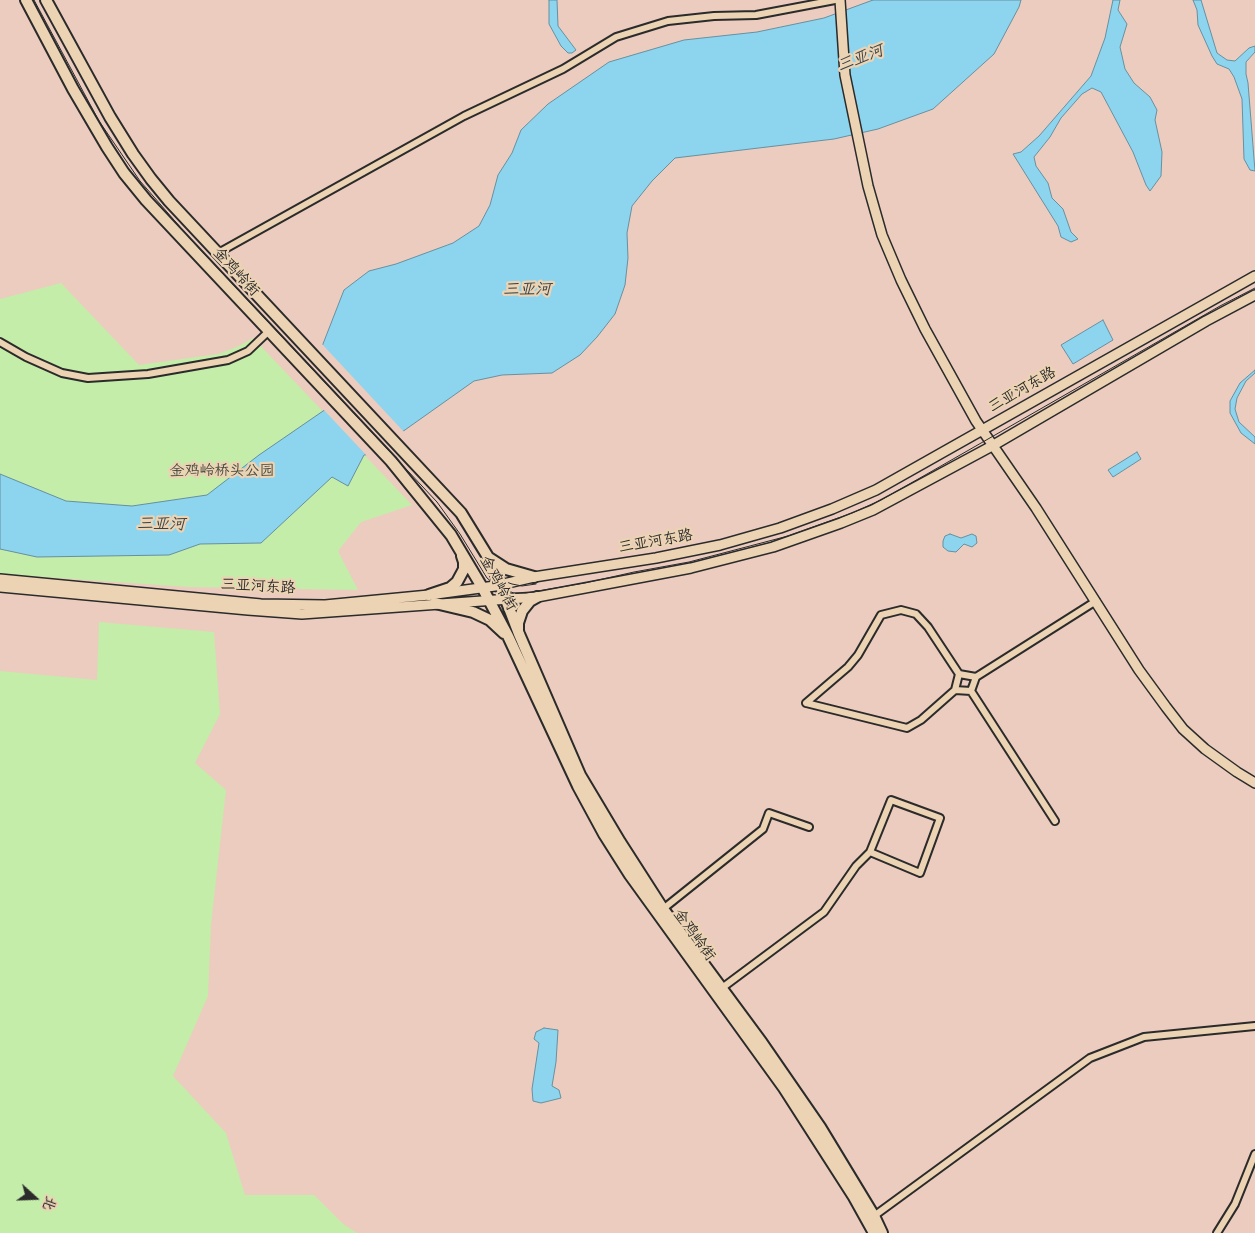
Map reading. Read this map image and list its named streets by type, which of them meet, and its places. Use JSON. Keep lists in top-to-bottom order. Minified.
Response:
{"streets":{"main road":["金鸡岭街","三亚河东路"]},"crossings":[["金鸡岭街","三亚河东路"]],"water":["三亚河"],"parks":["金鸡岭桥头公园"],"north":"right"}
